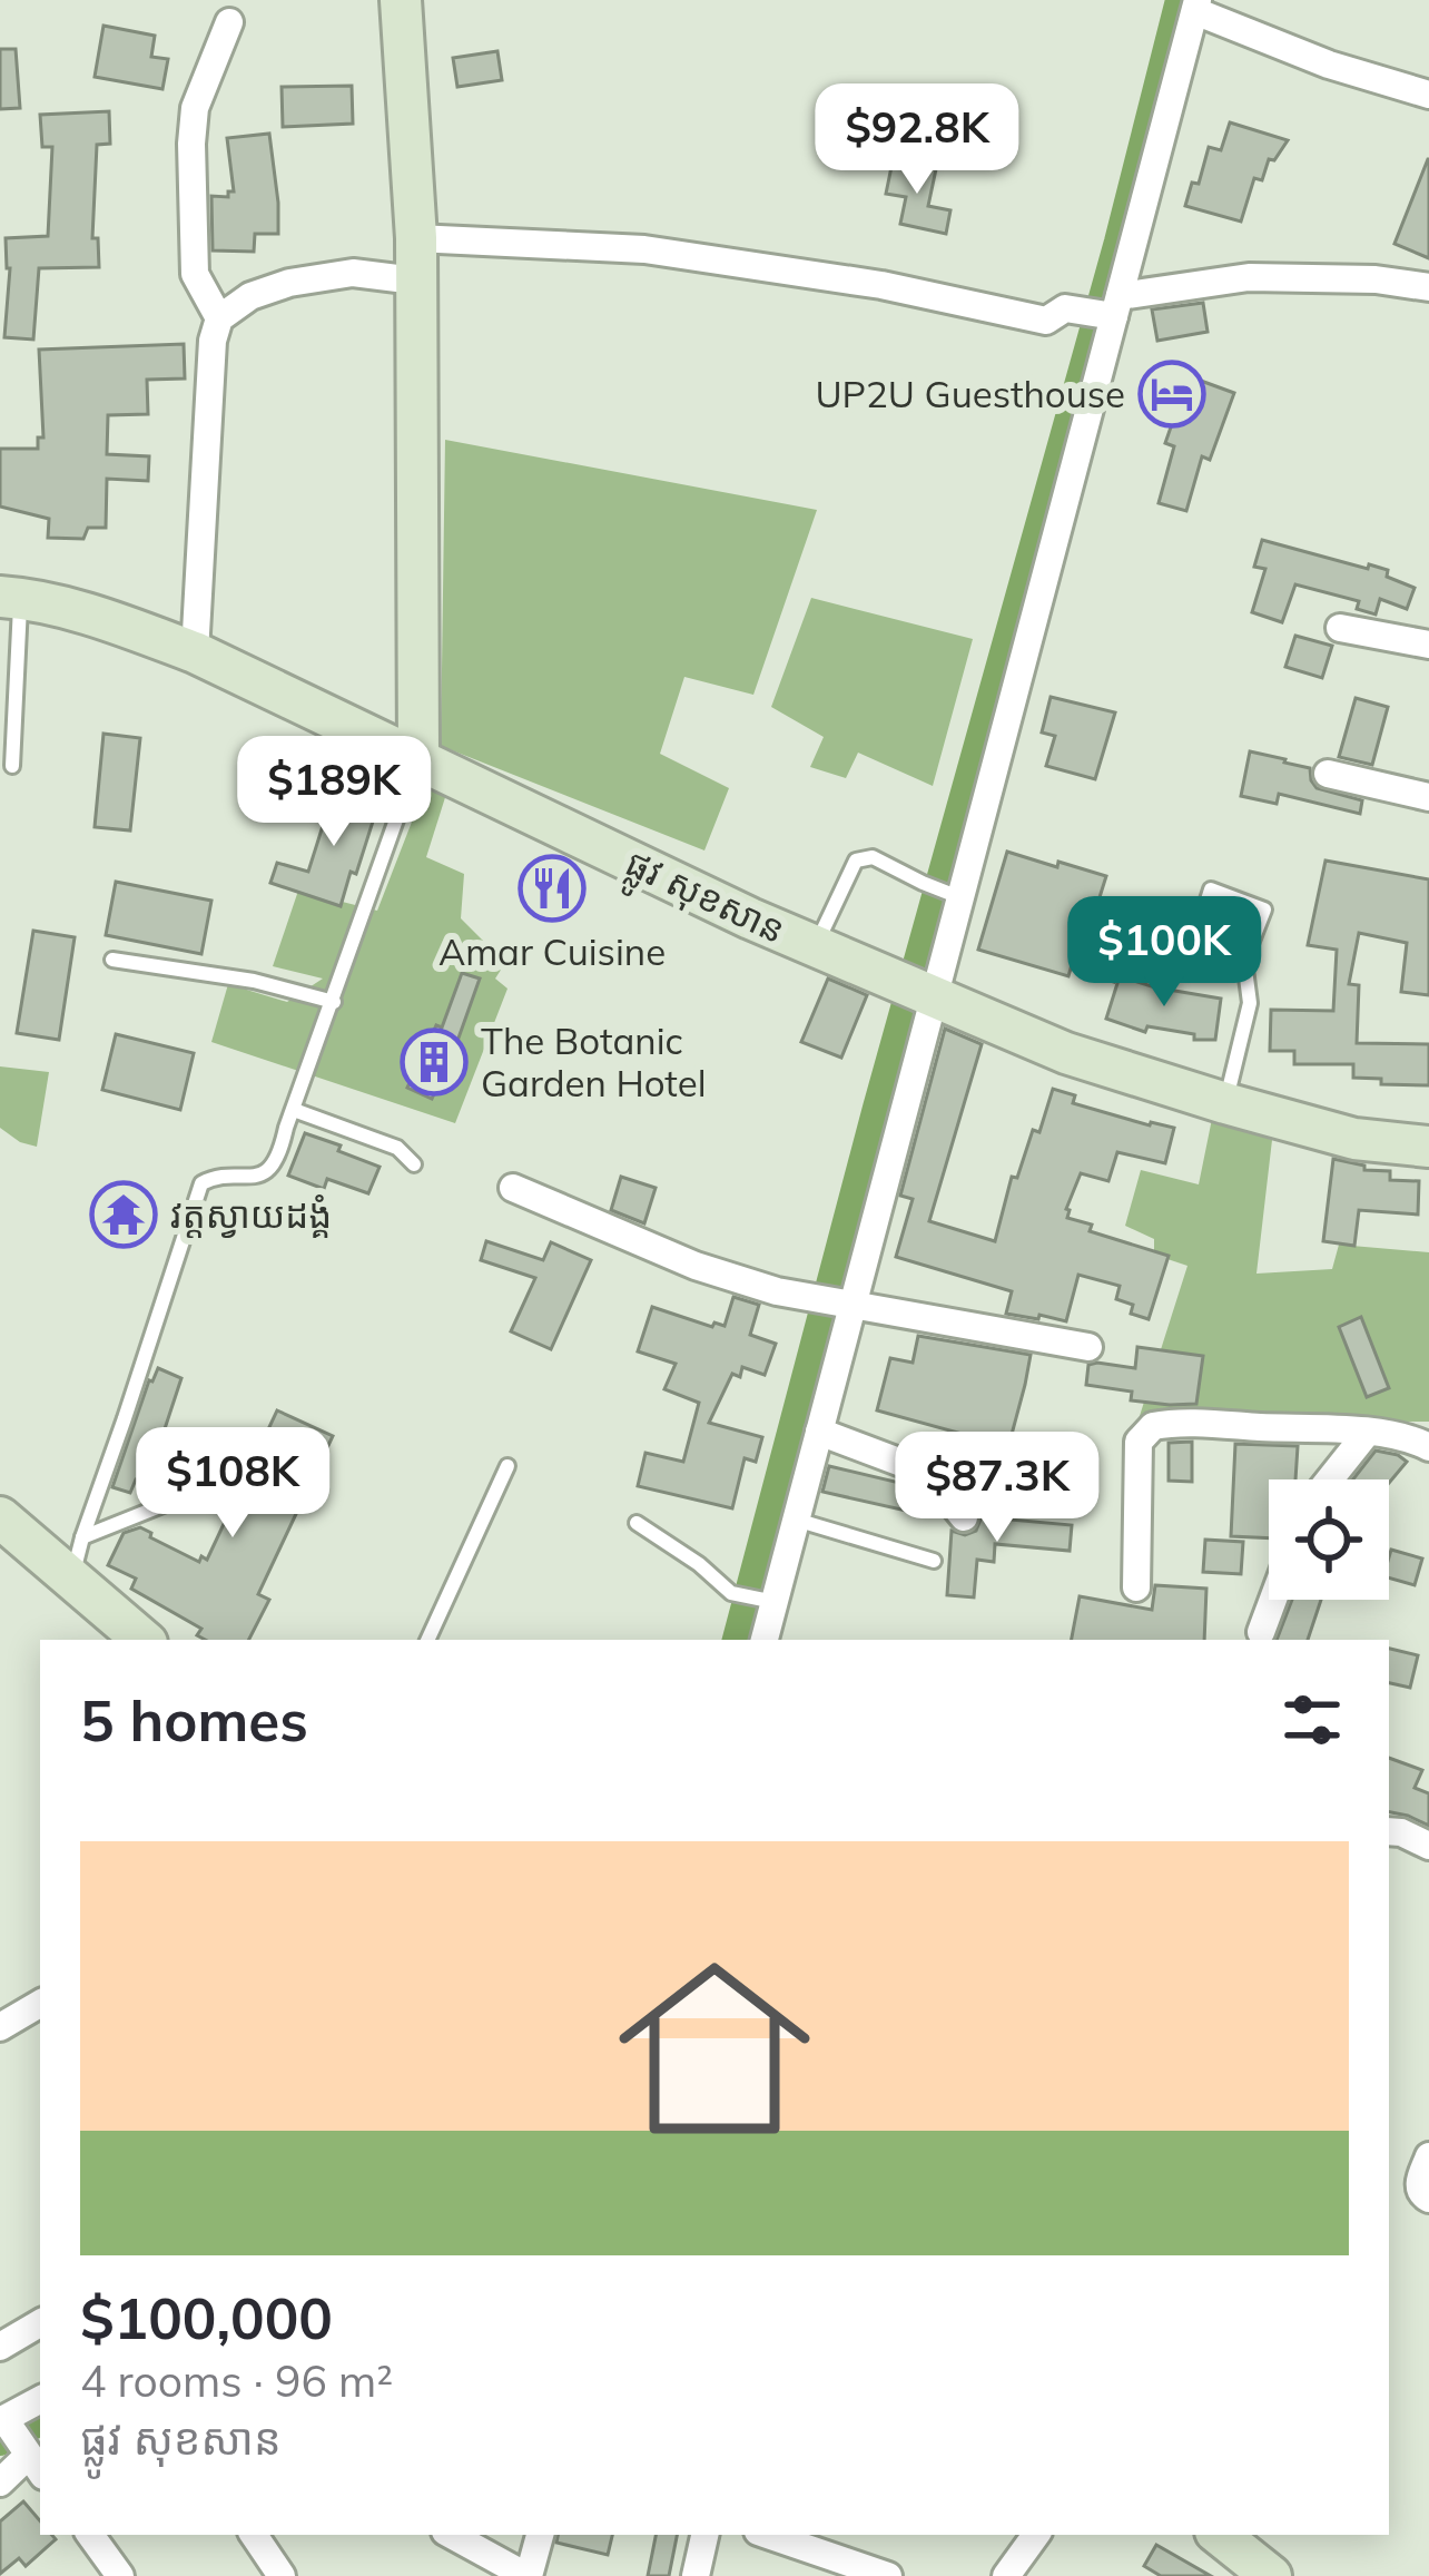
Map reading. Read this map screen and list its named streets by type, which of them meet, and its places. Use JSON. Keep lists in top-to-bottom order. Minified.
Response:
{"streets":{"street":["ផ្លូវ សុខសាន"]},"places":{"hotel":["UP2U Guesthouse"],"restaurant":["Amar Cuisine"],"building":["The Botanic Garden Hotel"],"temple":["វត្តស្វាយដង្គំ"]},"page":{"price":["$92.8K","$189K","$100K","$108K","$87.3K"],"heading":"5 homes","list":[{"name":"$100,000","note":"4 rooms · 96 m² · ផ្លូវ សុខសាន"}]}}
